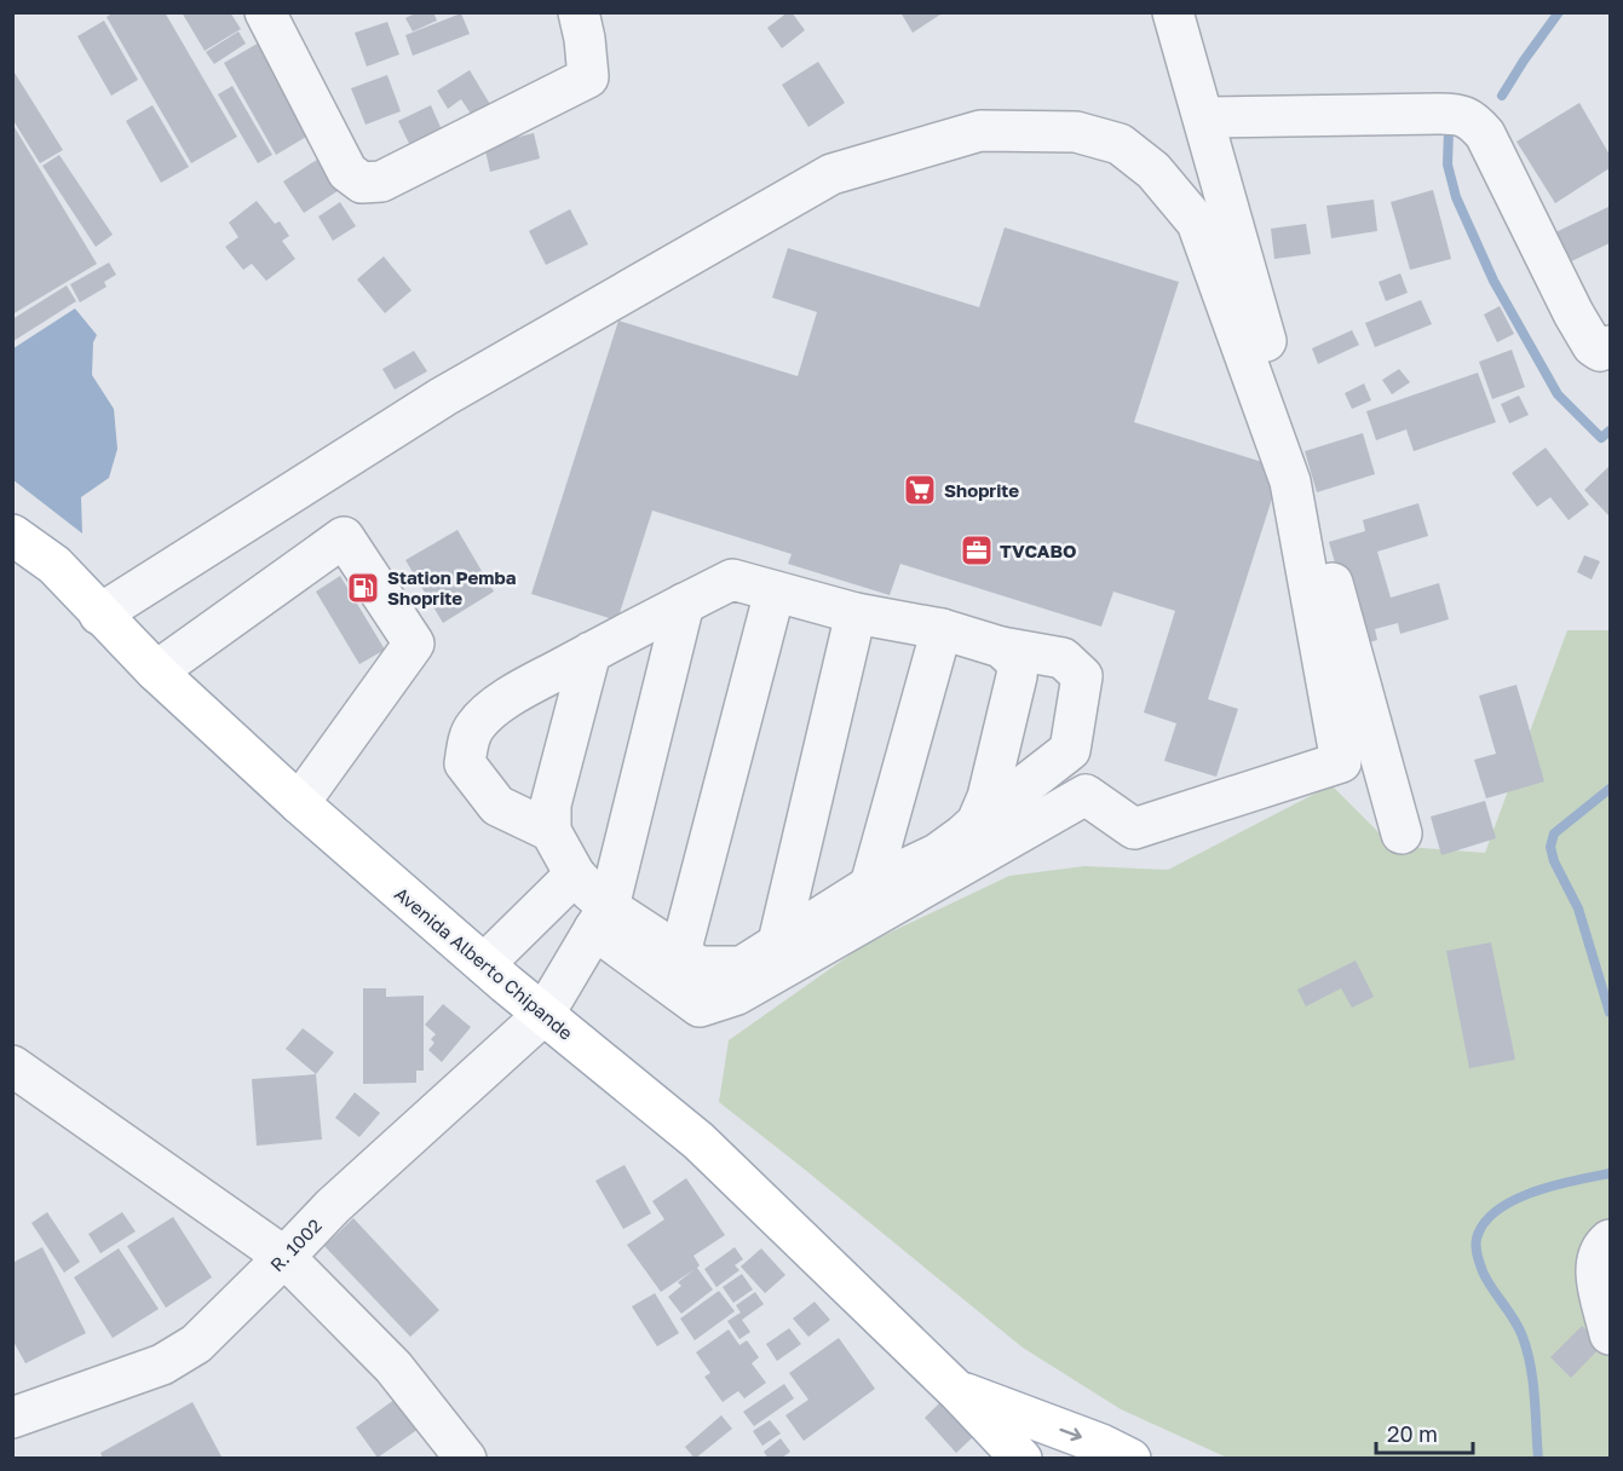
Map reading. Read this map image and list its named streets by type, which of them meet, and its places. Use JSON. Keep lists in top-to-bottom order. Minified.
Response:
{"streets":{"main road":["Avenida Alberto Chipande"],"street":["R. 1002"]},"crossings":[["Avenida Alberto Chipande","R. 1002"]],"places":{"supermarket":["Shoprite"],"office":["TVCABO"],"fuel station":["Station Pemba Shoprite"]},"scale_bar":"20 m"}
